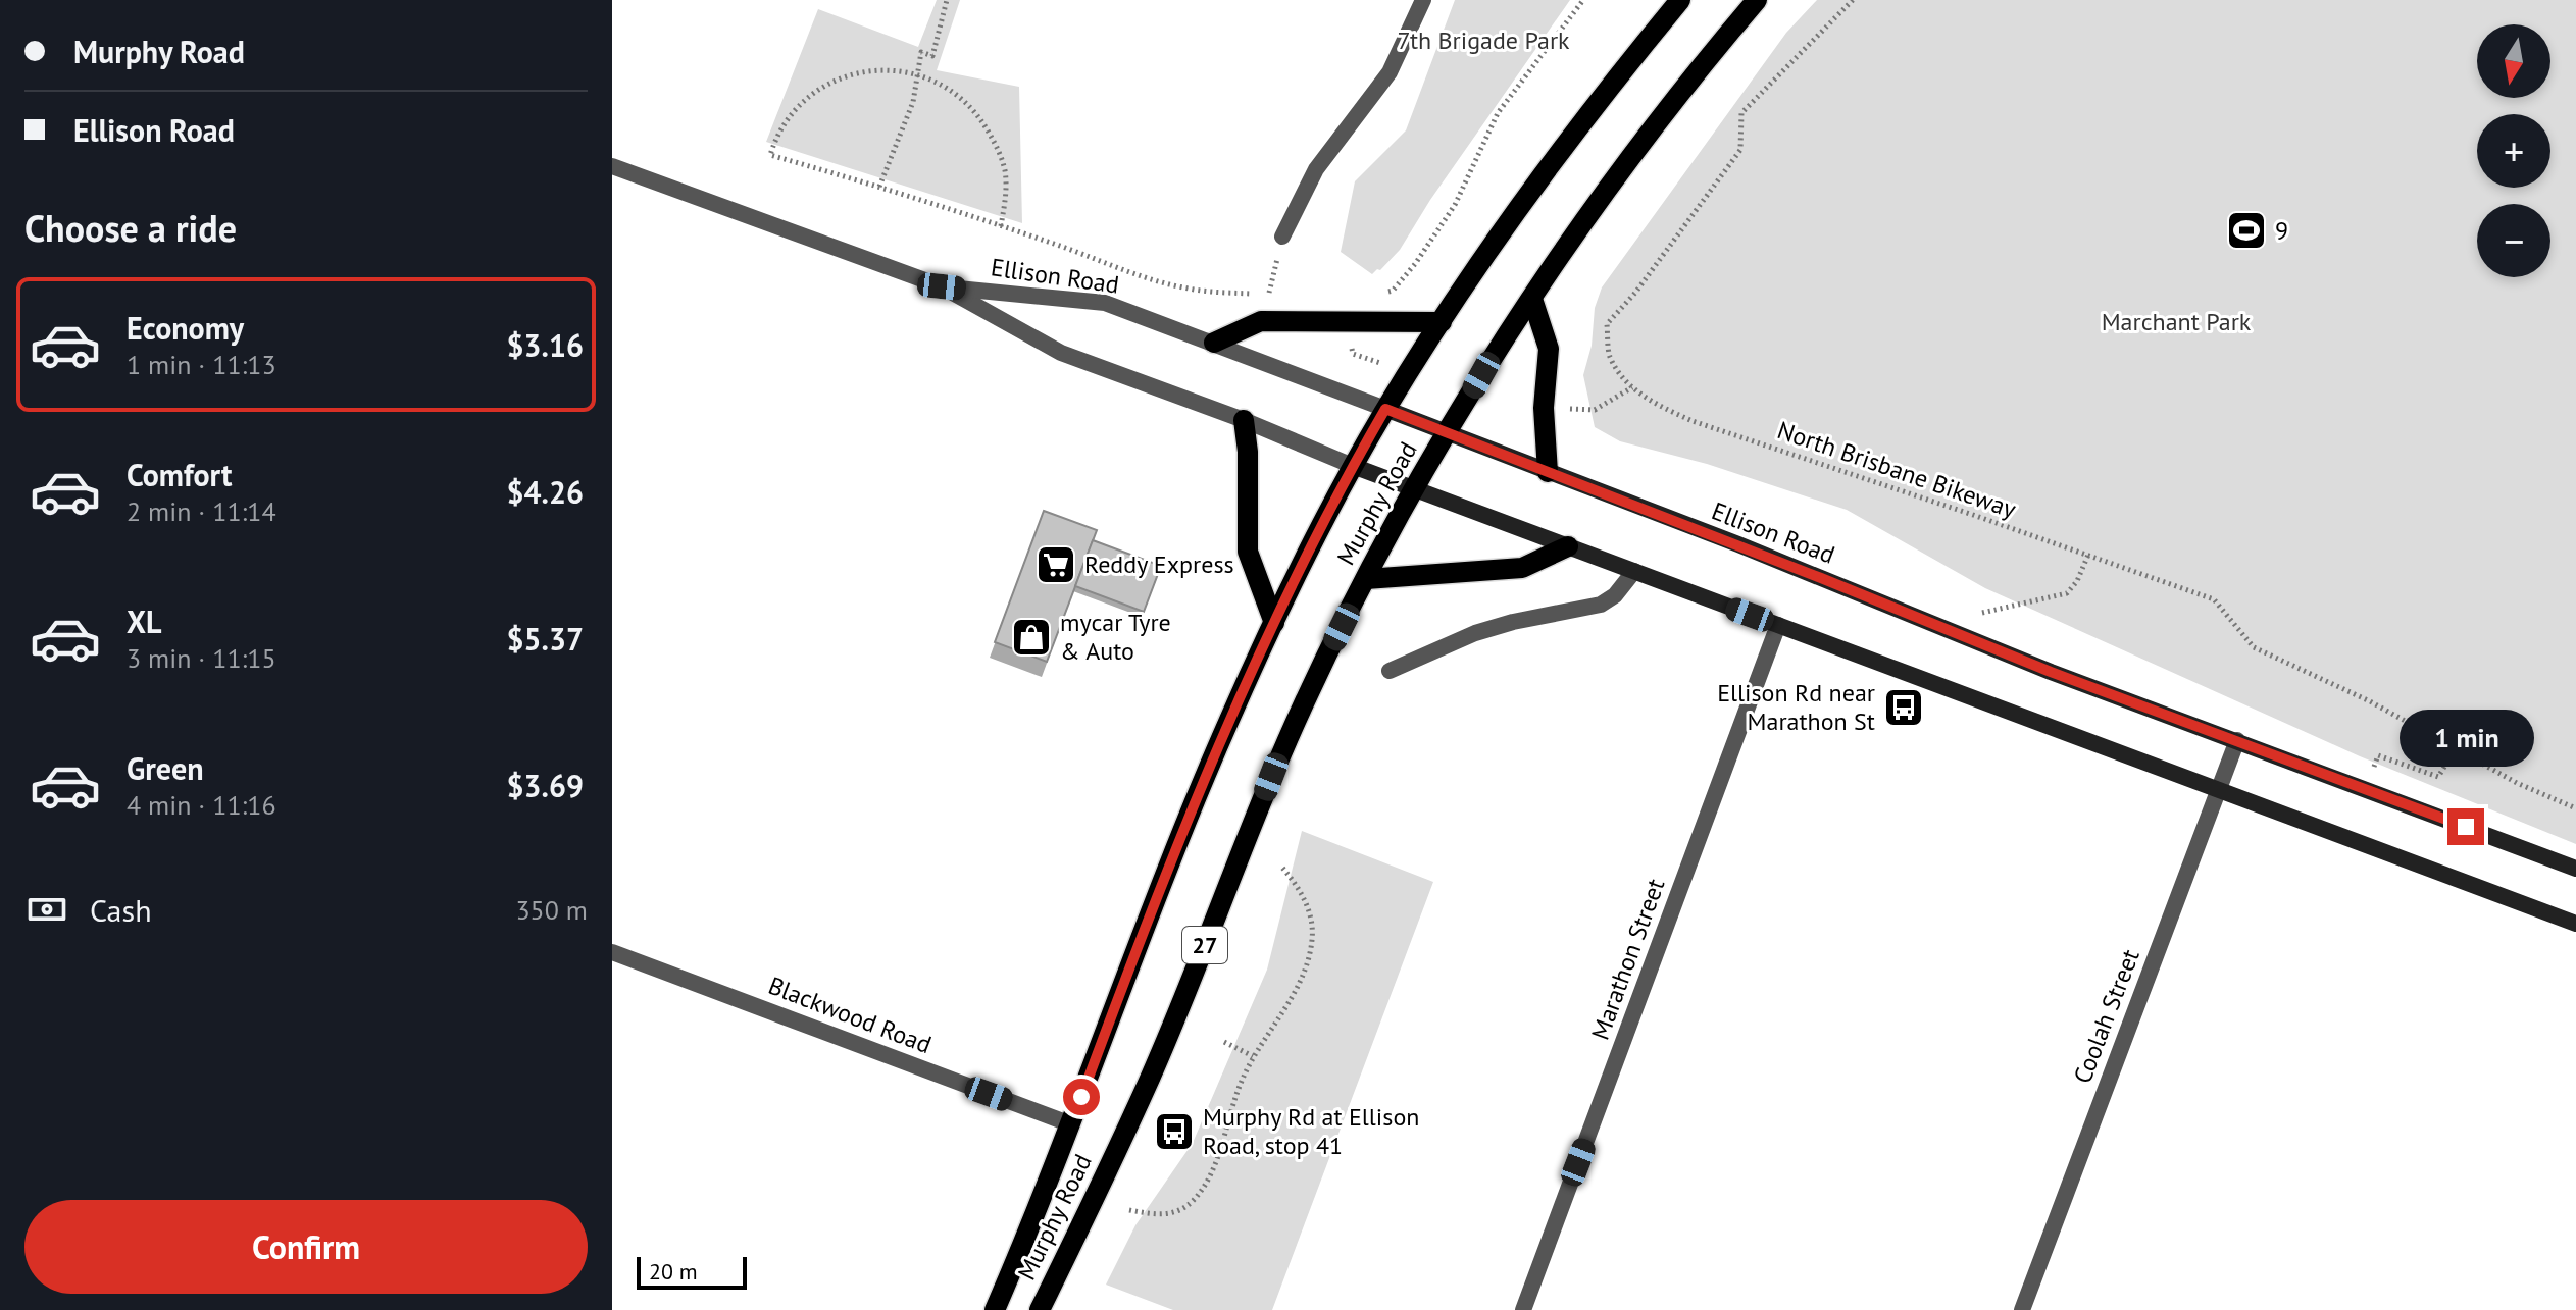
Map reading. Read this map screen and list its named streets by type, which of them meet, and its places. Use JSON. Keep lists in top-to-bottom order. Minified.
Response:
{"streets":{"main road":["Ellison Road","Murphy Road","27"],"street":["Marathon Street","Blackwood Road","Coolah Street"],"path":["North Brisbane Bikeway"]},"crossings":[["Ellison Road","Murphy Road"],["Ellison Road","Marathon Street"],["Ellison Road","Coolah Street"],["Murphy Road","Blackwood Road"]],"parks":["7th Brigade Park","Marchant Park"],"places":{"sports":["9"],"supermarket":["Reddy Express"],"shop":["mycar Tyre & Auto"],"bus stop":["Ellison Rd near Marathon St","Murphy Rd at Ellison Road, stop 41"]},"scale_bar":"20 m","north":"bottom","page":{"banner":["Murphy Road","Ellison Road"],"map_buttons":["+","−"],"heading":"Choose a ride","list":[{"name":"Economy","note":"1 min · 11:13","value":"$3.16"},{"name":"Comfort","note":"2 min · 11:14","value":"$4.26"},{"name":"XL","note":"3 min · 11:15","value":"$5.37"},{"name":"Green","note":"4 min · 11:16","value":"$3.69"}],"bubble":"1 min","pay":["Cash","350 m"],"buttons":"Confirm","scale":"20 m"}}
